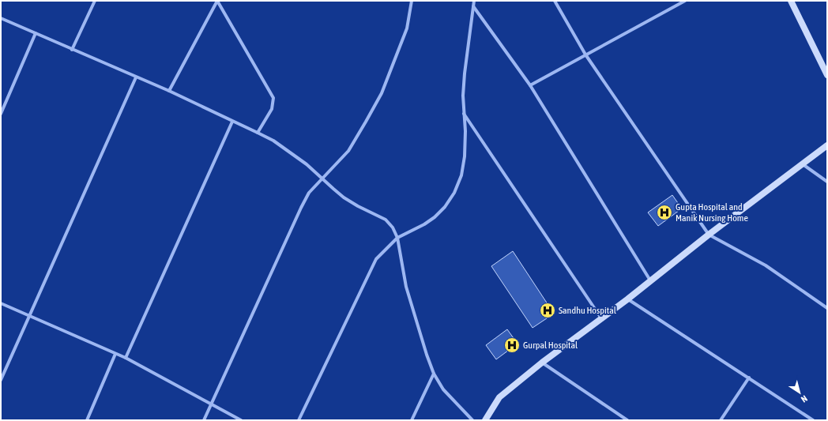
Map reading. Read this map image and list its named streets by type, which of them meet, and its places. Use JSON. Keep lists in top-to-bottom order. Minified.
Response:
{"places":{"hospital":["Gupta Hospital and Manik Nursing Home","Sandhu Hospital","Gurpal Hospital"]},"north":"bottom right"}
